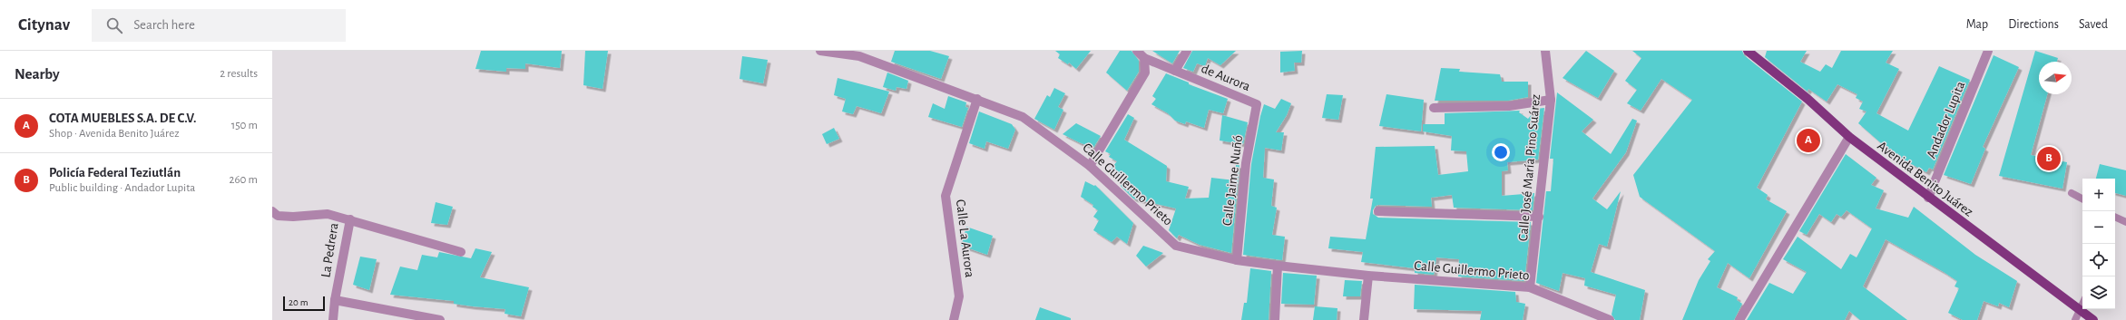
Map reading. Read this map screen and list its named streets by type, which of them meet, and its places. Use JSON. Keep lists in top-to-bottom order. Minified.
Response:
{"streets":{"main road":["Avenida Benito Juárez"],"street":["de Aurora","Andador Lupita","Calle José María Pino Suárez","Calle Jaime Nuñó","Calle Guillermo Prieto","Calle La Aurora","La Pedrera"]},"crossings":[["de Aurora","Calle Jaime Nuñó"],["Andador Lupita","Avenida Benito Juárez"],["Calle José María Pino Suárez","Calle Guillermo Prieto"],["Calle Jaime Nuñó","Calle Guillermo Prieto"],["Calle Guillermo Prieto","Calle La Aurora"]],"scale_bar":"20 m","north":"right","page":{"header":"Citynav","search":"Search here","nav":["Map","Directions","Saved"],"heading":["Nearby","2 results"],"list":[{"mark":"A","name":"COTA MUEBLES S.A. DE C.V.","note":"Shop · Avenida Benito Juárez","value":"150 m"},{"mark":"B","name":"Policía Federal Teziutlán","note":"Public building · Andador Lupita","value":"260 m"}],"pins":["A","B"],"map_buttons":["+","−"],"scale":"20 m"}}
